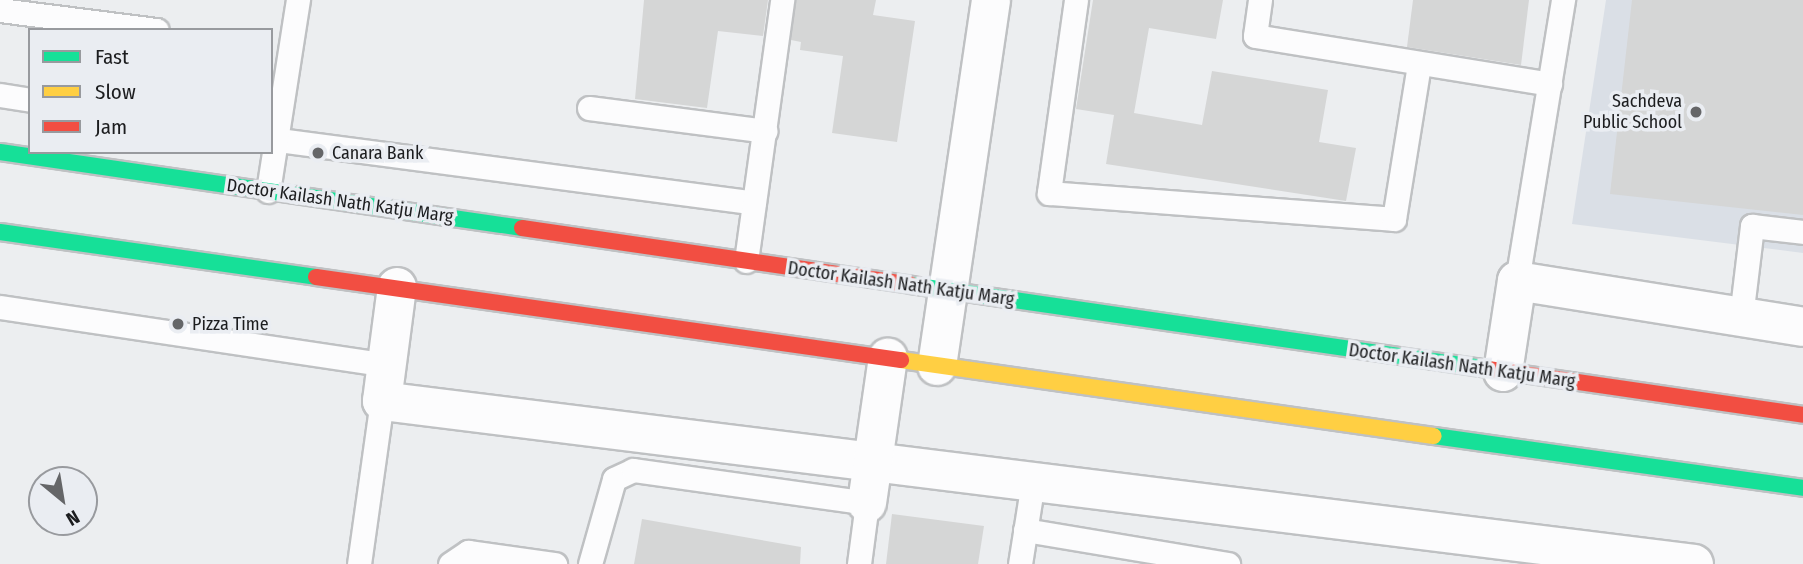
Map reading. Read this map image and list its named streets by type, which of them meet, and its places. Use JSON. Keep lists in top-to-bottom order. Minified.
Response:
{"streets":{"main road":["Doctor Kailash Nath Katju Marg"]},"places":["Sachdeva Public School","Canara Bank","Pizza Time"],"legend":["Fast","Slow","Jam"],"north":"bottom right"}
